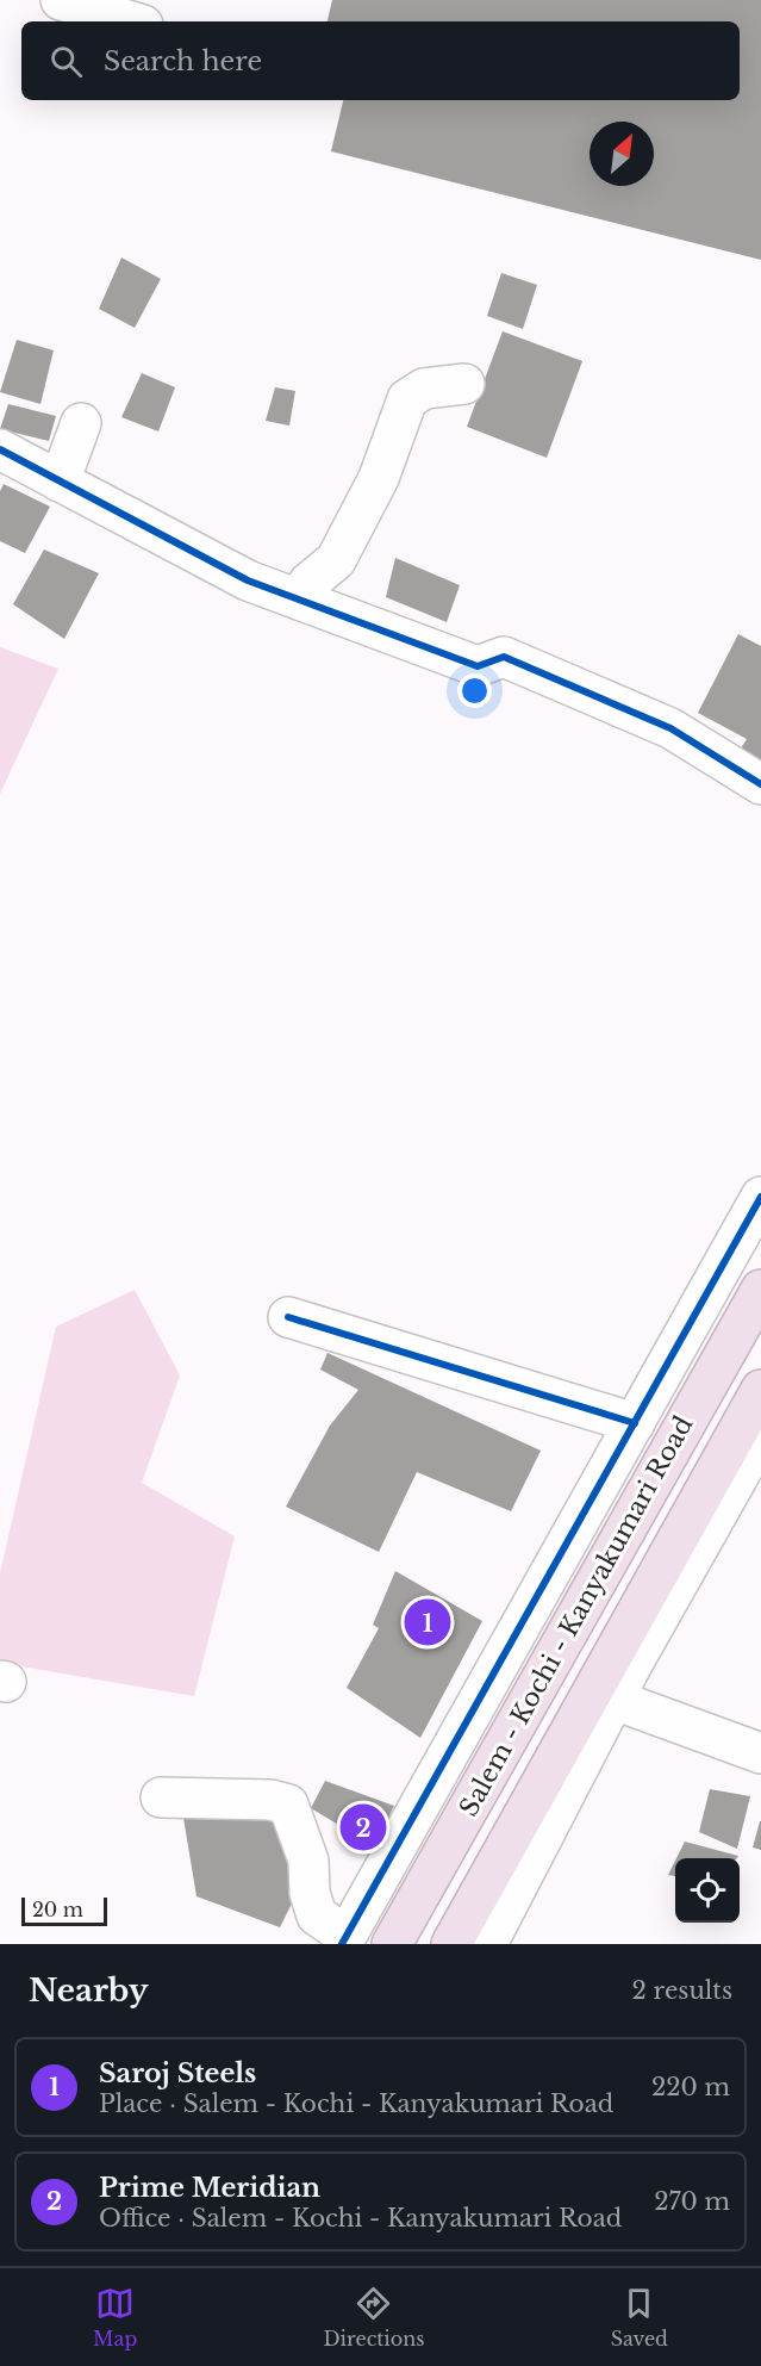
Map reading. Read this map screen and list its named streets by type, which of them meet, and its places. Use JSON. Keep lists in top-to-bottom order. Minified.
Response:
{"streets":{"highway":["Salem - Kochi - Kanyakumari Road"]},"scale_bar":"20 m","north":"top right","page":{"search":"Search here","pins":["1","2"],"scale":"20 m","heading":["Nearby","2 results"],"list":[{"mark":"1","name":"Saroj Steels","note":"Place · Salem - Kochi - Kanyakumari Road","value":"220 m"},{"mark":"2","name":"Prime Meridian","note":"Office · Salem - Kochi - Kanyakumari Road","value":"270 m"}],"nav":["Map","Directions","Saved"]}}
